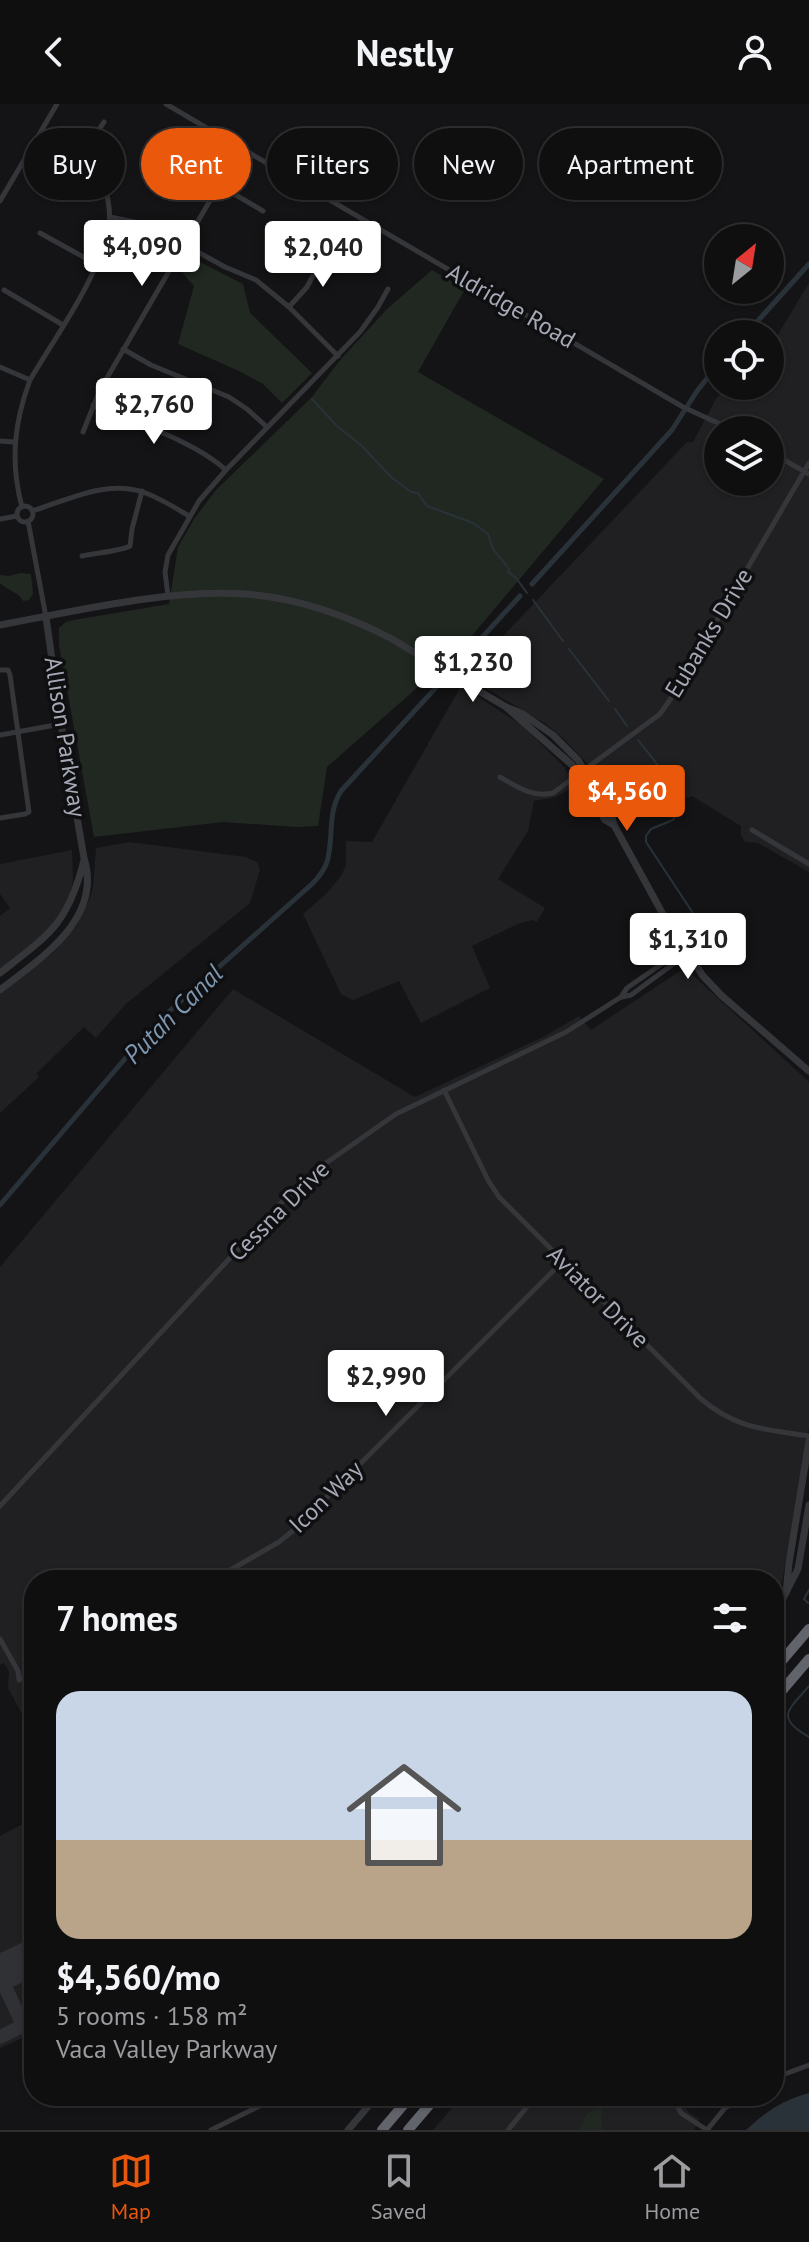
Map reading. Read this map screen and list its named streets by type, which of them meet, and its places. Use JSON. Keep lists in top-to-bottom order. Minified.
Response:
{"streets":{"street":["Aldridge Road","Eubanks Drive","Allison Parkway","Cessna Drive","Aviator Drive","Icon Way"]},"crossings":[["Cessna Drive","Aviator Drive"],["Aviator Drive","Icon Way"]],"water":["Putah Canal"],"north":"top right","page":{"header":"Nestly","chip":["Buy","Rent","Filters","New","Apartment"],"price":["$4,090","$2,040","$2,760","$1,230","$4,560","$1,310","$2,990"],"heading":"7 homes","list":[{"name":"$4,560/mo","note":"5 rooms · 158 m² · Vaca Valley Parkway"}],"tabs":["Map","Saved","Home"]}}
